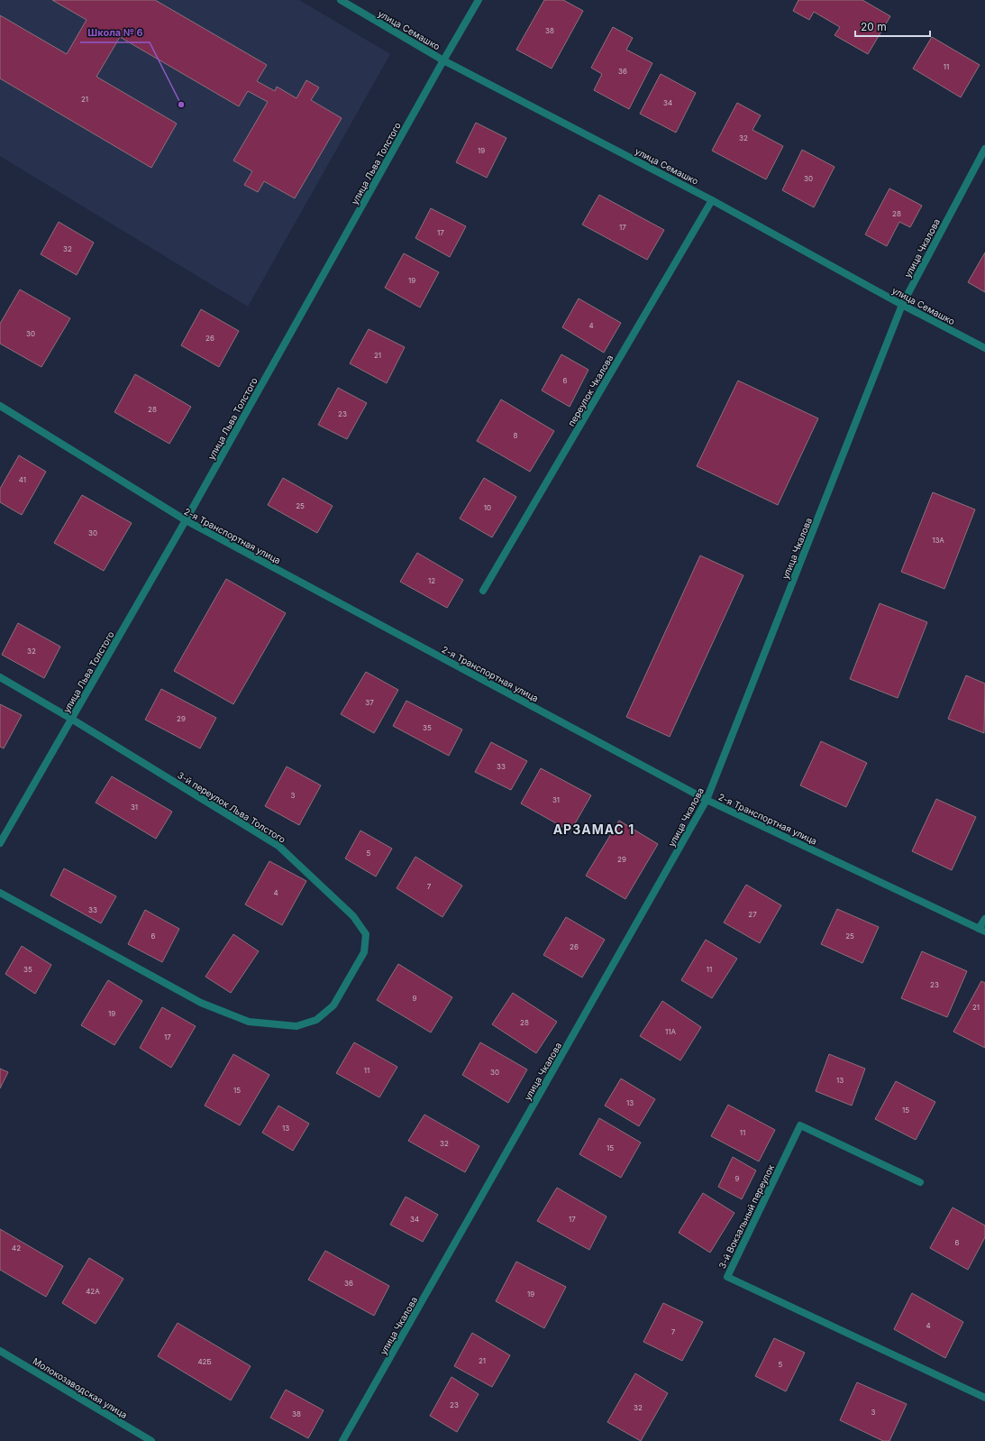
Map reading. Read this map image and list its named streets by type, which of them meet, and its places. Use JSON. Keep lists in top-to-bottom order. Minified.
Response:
{"streets":{"street":["улица Семашко","улица Льва Толстого","улица Чкалова","переулок Чкалова","2-я Транспортная улица","3-й переулок Льва Толстого","3-й Вокзальный переулок","Молокозаводская улица"]},"crossings":[["улица Семашко","улица Льва Толстого"],["улица Семашко","улица Чкалова"],["улица Семашко","переулок Чкалова"],["улица Льва Толстого","2-я Транспортная улица"],["улица Льва Толстого","3-й переулок Льва Толстого"],["улица Чкалова","2-я Транспортная улица"]],"districts":["АРЗАМАС 1"],"places":["Школа № 6"],"house_numbers":["38","11","36","21","34","32","19","30","28","17","17","32","19","4","30","26","21","6","28","23","8","41","25","10","30","13А","12","32","37","29","35","33","3","31","31","5","29","7","4","33","27","6","25","26","35","11","23","9","21","19","28","11А","17","11","30","13","15","13","15","13","11","32","15","9","34","17","6","42","36","42А","19","4","7","21","42Б","5","23","32","3","38"],"scale_bar":"20 m"}
